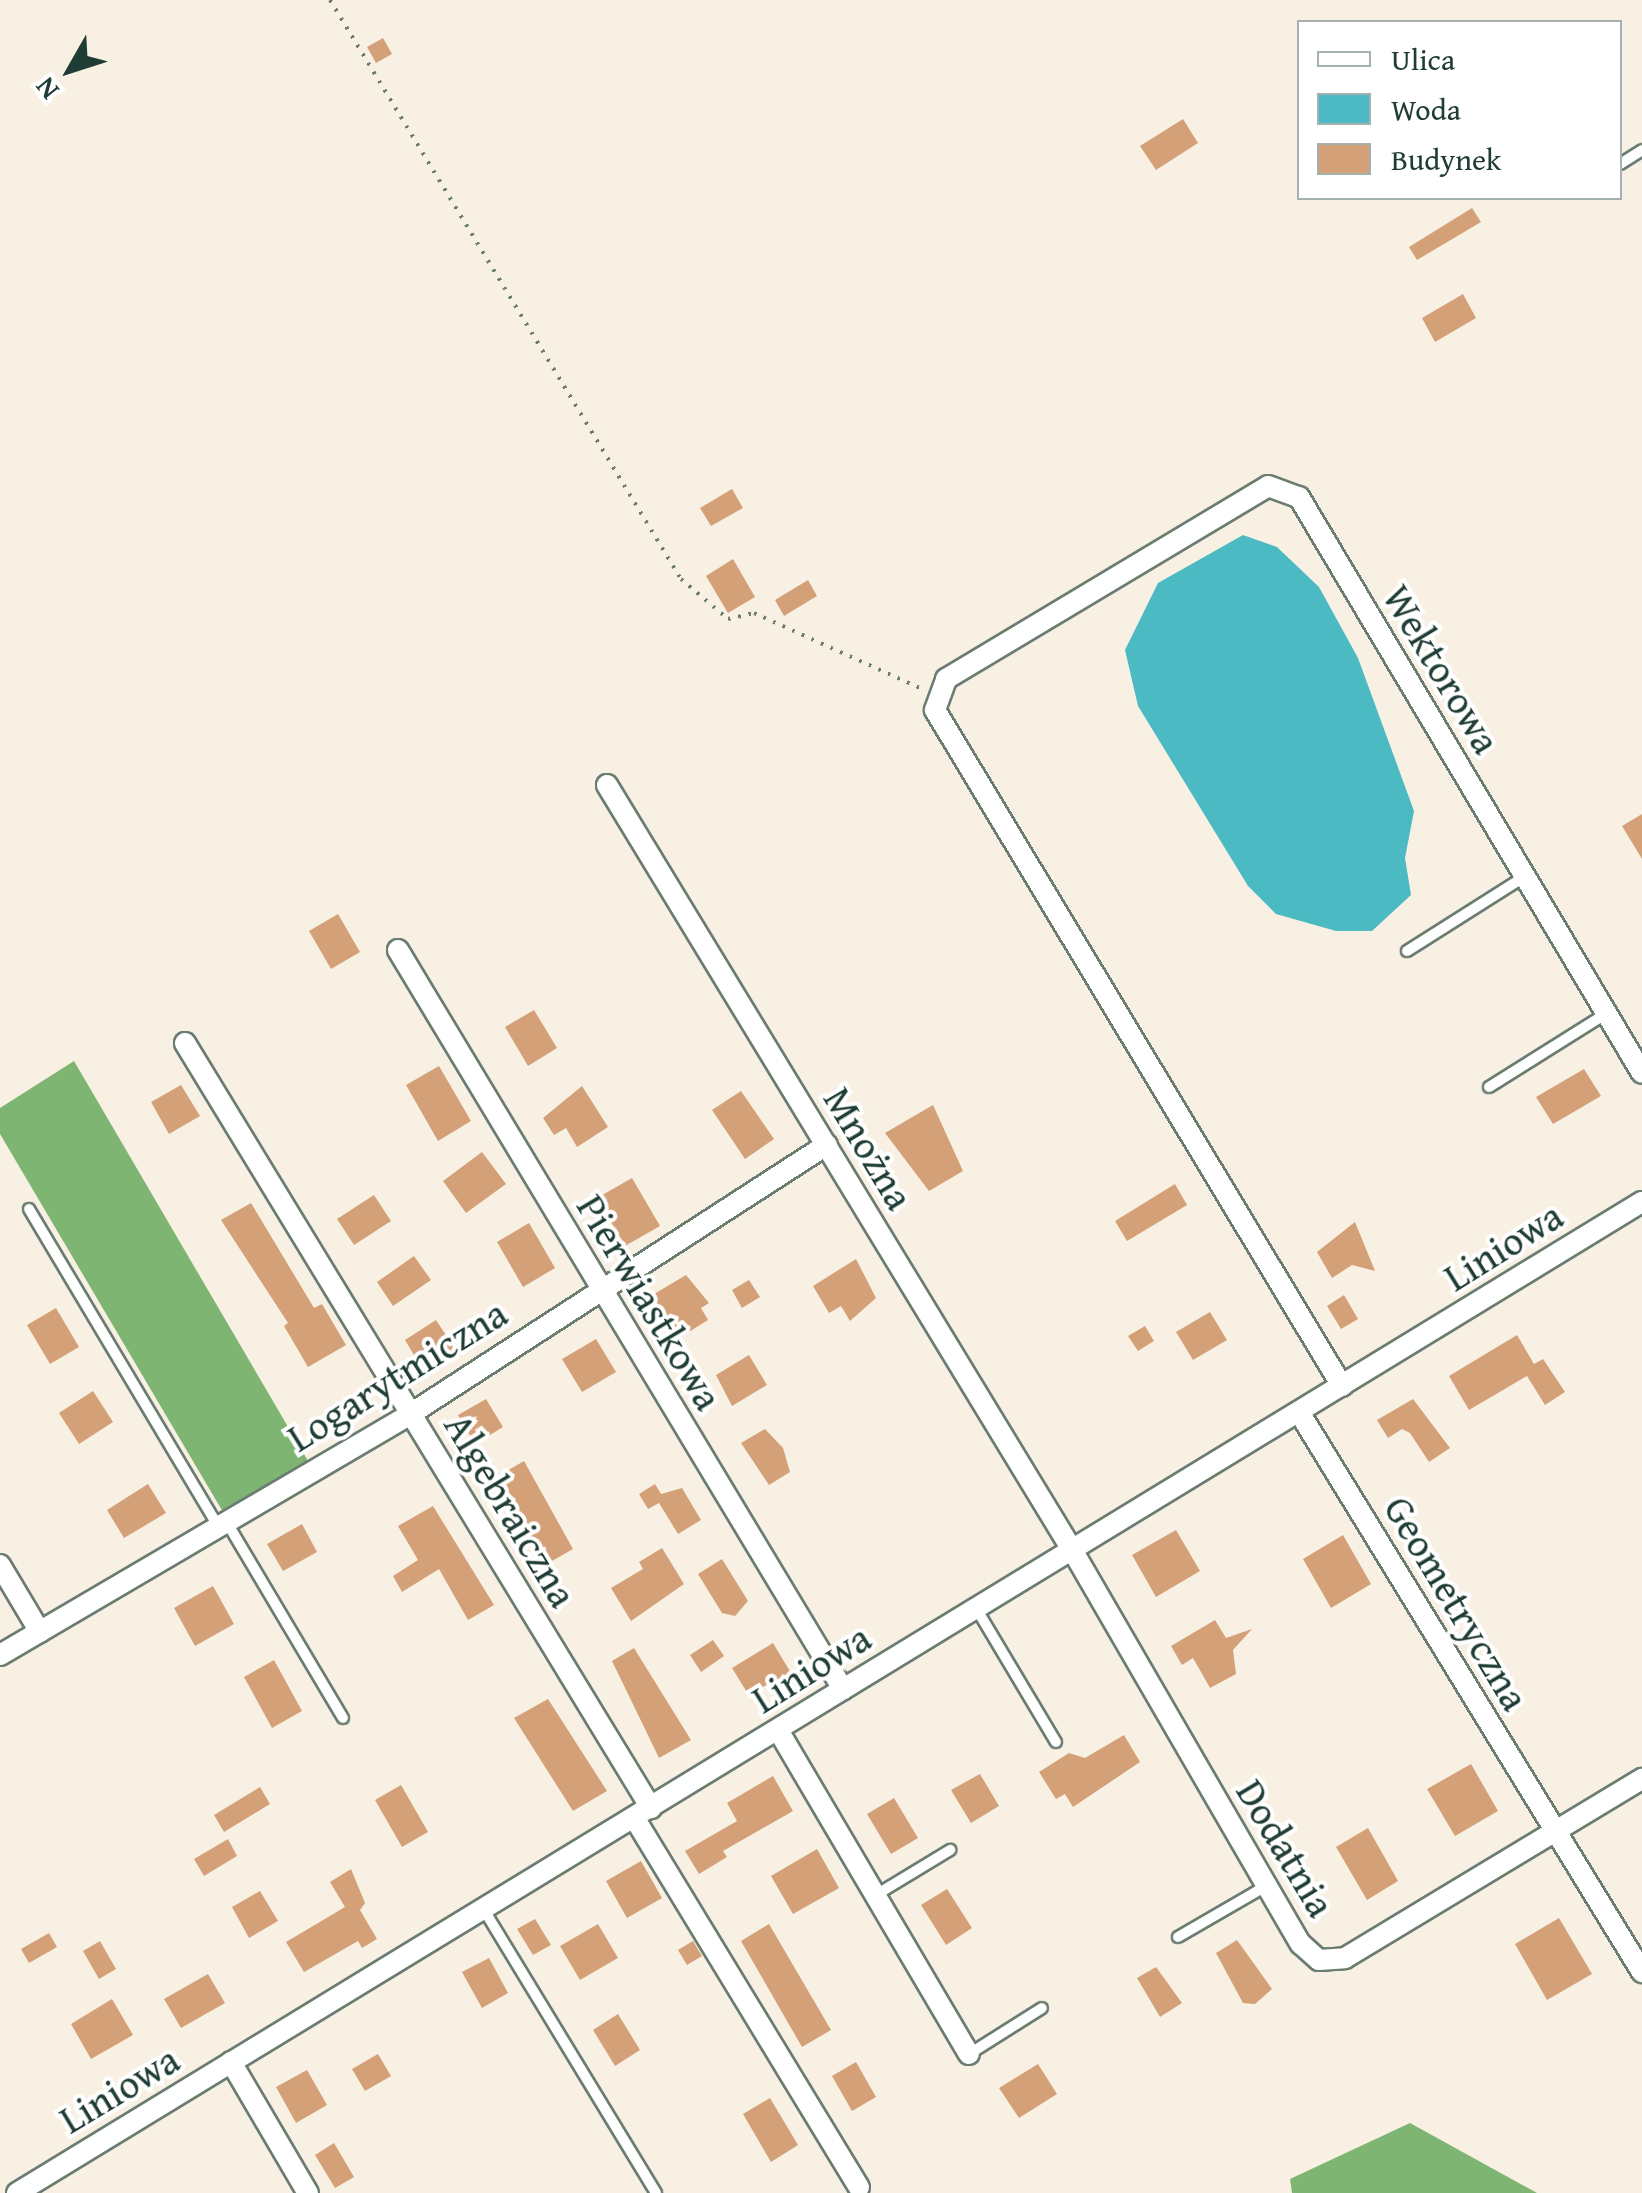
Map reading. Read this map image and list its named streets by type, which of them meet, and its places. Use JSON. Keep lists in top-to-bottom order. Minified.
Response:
{"streets":{"street":["Wektorowa","Mnożna","Liniowa","Pierwiastkowa","Logarytmiczna","Algebraiczna","Geometryczna","Dodatnia"]},"crossings":[["Mnożna","Liniowa"],["Mnożna","Logarytmiczna"],["Mnożna","Dodatnia"],["Liniowa","Pierwiastkowa"],["Liniowa","Algebraiczna"],["Liniowa","Geometryczna"],["Liniowa","Dodatnia"],["Pierwiastkowa","Logarytmiczna"],["Logarytmiczna","Algebraiczna"],["Geometryczna","Dodatnia"]],"legend":["Ulica","Woda","Budynek"],"north":"bottom left"}
